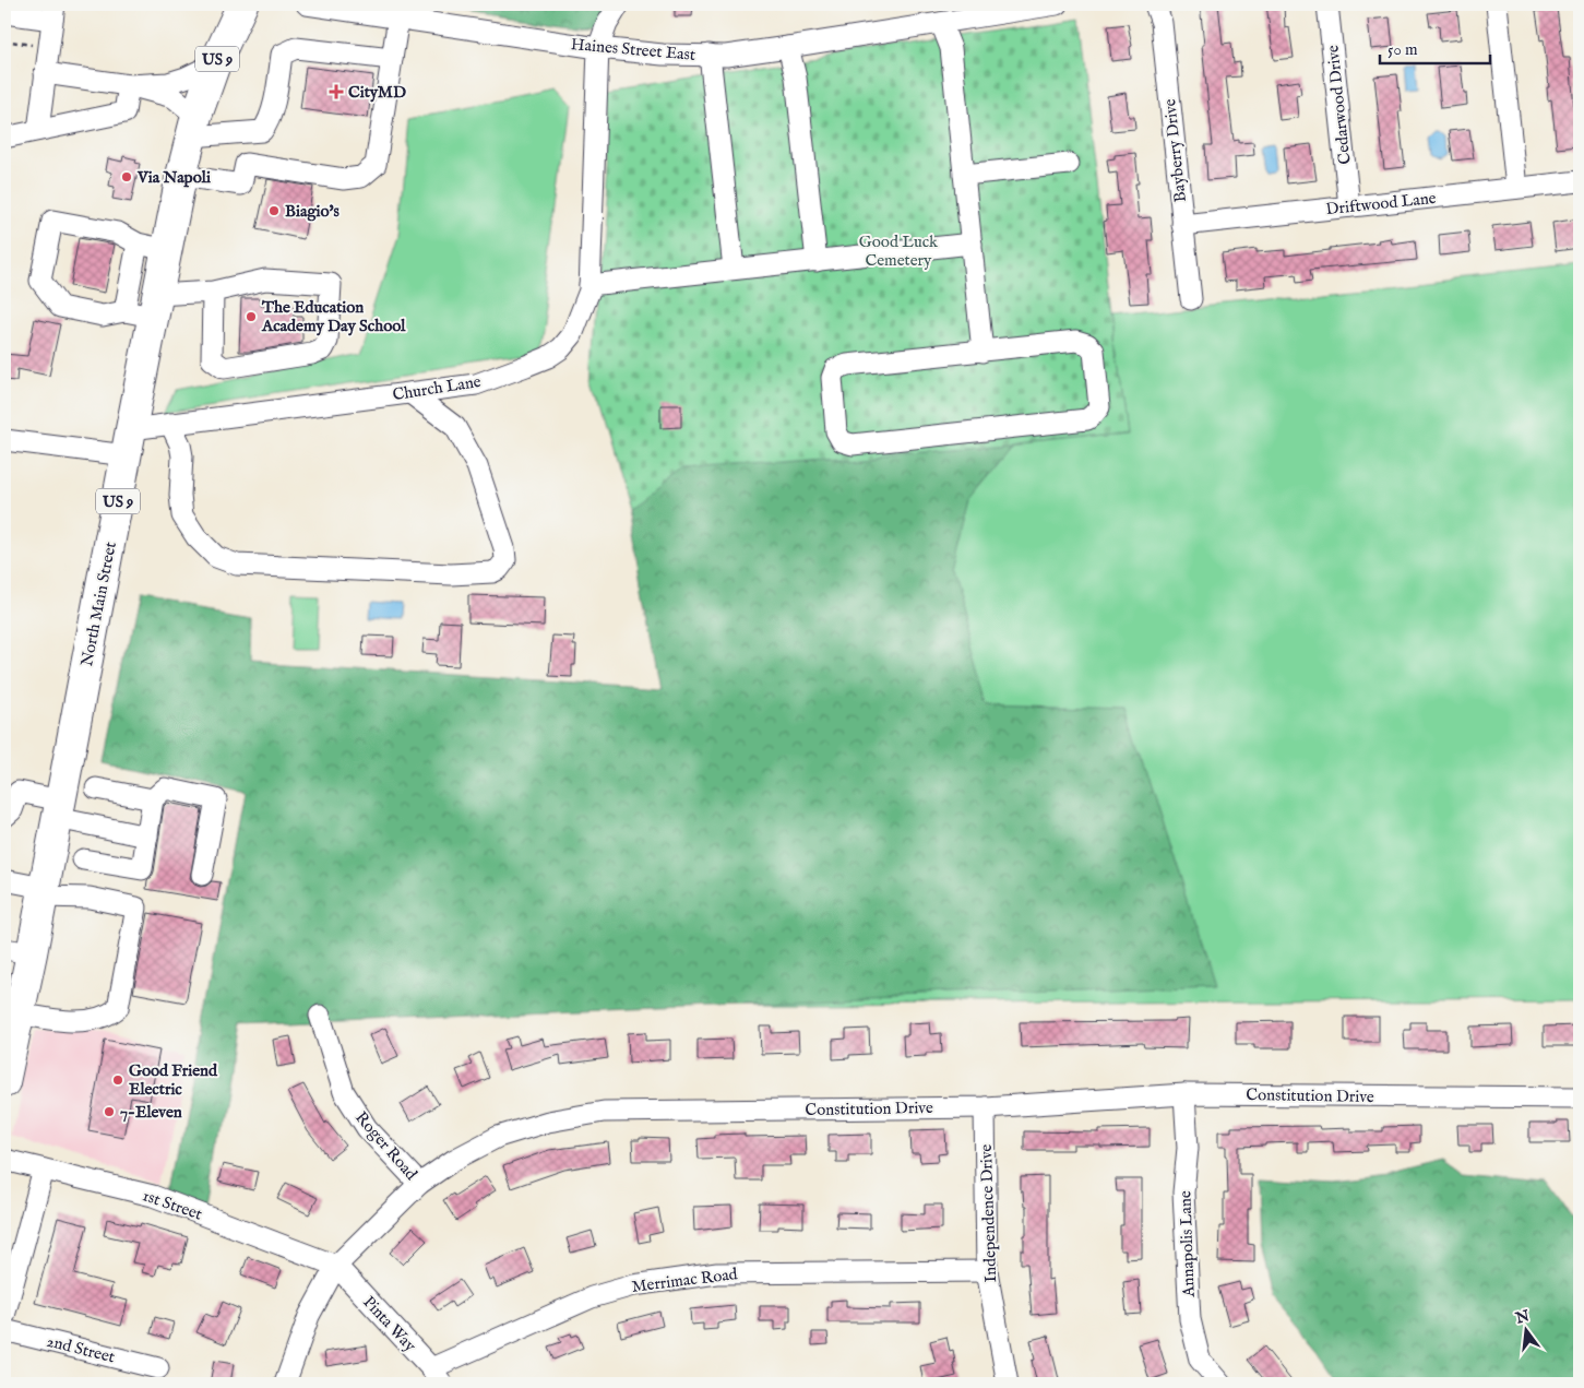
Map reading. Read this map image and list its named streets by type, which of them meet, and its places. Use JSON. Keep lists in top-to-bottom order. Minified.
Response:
{"streets":{"highway":["US 9","North Main Street"],"street":["Haines Street East","Cedarwood Drive","Bayberry Drive","Driftwood Lane","Church Lane","Constitution Drive","Roger Road","1st Street","Independence Drive","Annapolis Lane","Merrimac Road","Pinta Way","2nd Street"]},"crossings":[["Haines Street East","Church Lane"],["Cedarwood Drive","Driftwood Lane"],["Bayberry Drive","Driftwood Lane"],["Church Lane","North Main Street"],["Constitution Drive","Roger Road"],["Constitution Drive","1st Street"],["Constitution Drive","Independence Drive"],["Constitution Drive","Annapolis Lane"],["Constitution Drive","Pinta Way"],["1st Street","Pinta Way"],["Independence Drive","Merrimac Road"],["Merrimac Road","Pinta Way"]],"parks":["Good Luck Cemetery"],"places":{"health":["CityMD"],"other":["Via Napoli","Biagio's","The Education Academy Day School","Good Friend Electric","7-Eleven"]},"scale_bar":"50 m","north":"top"}
